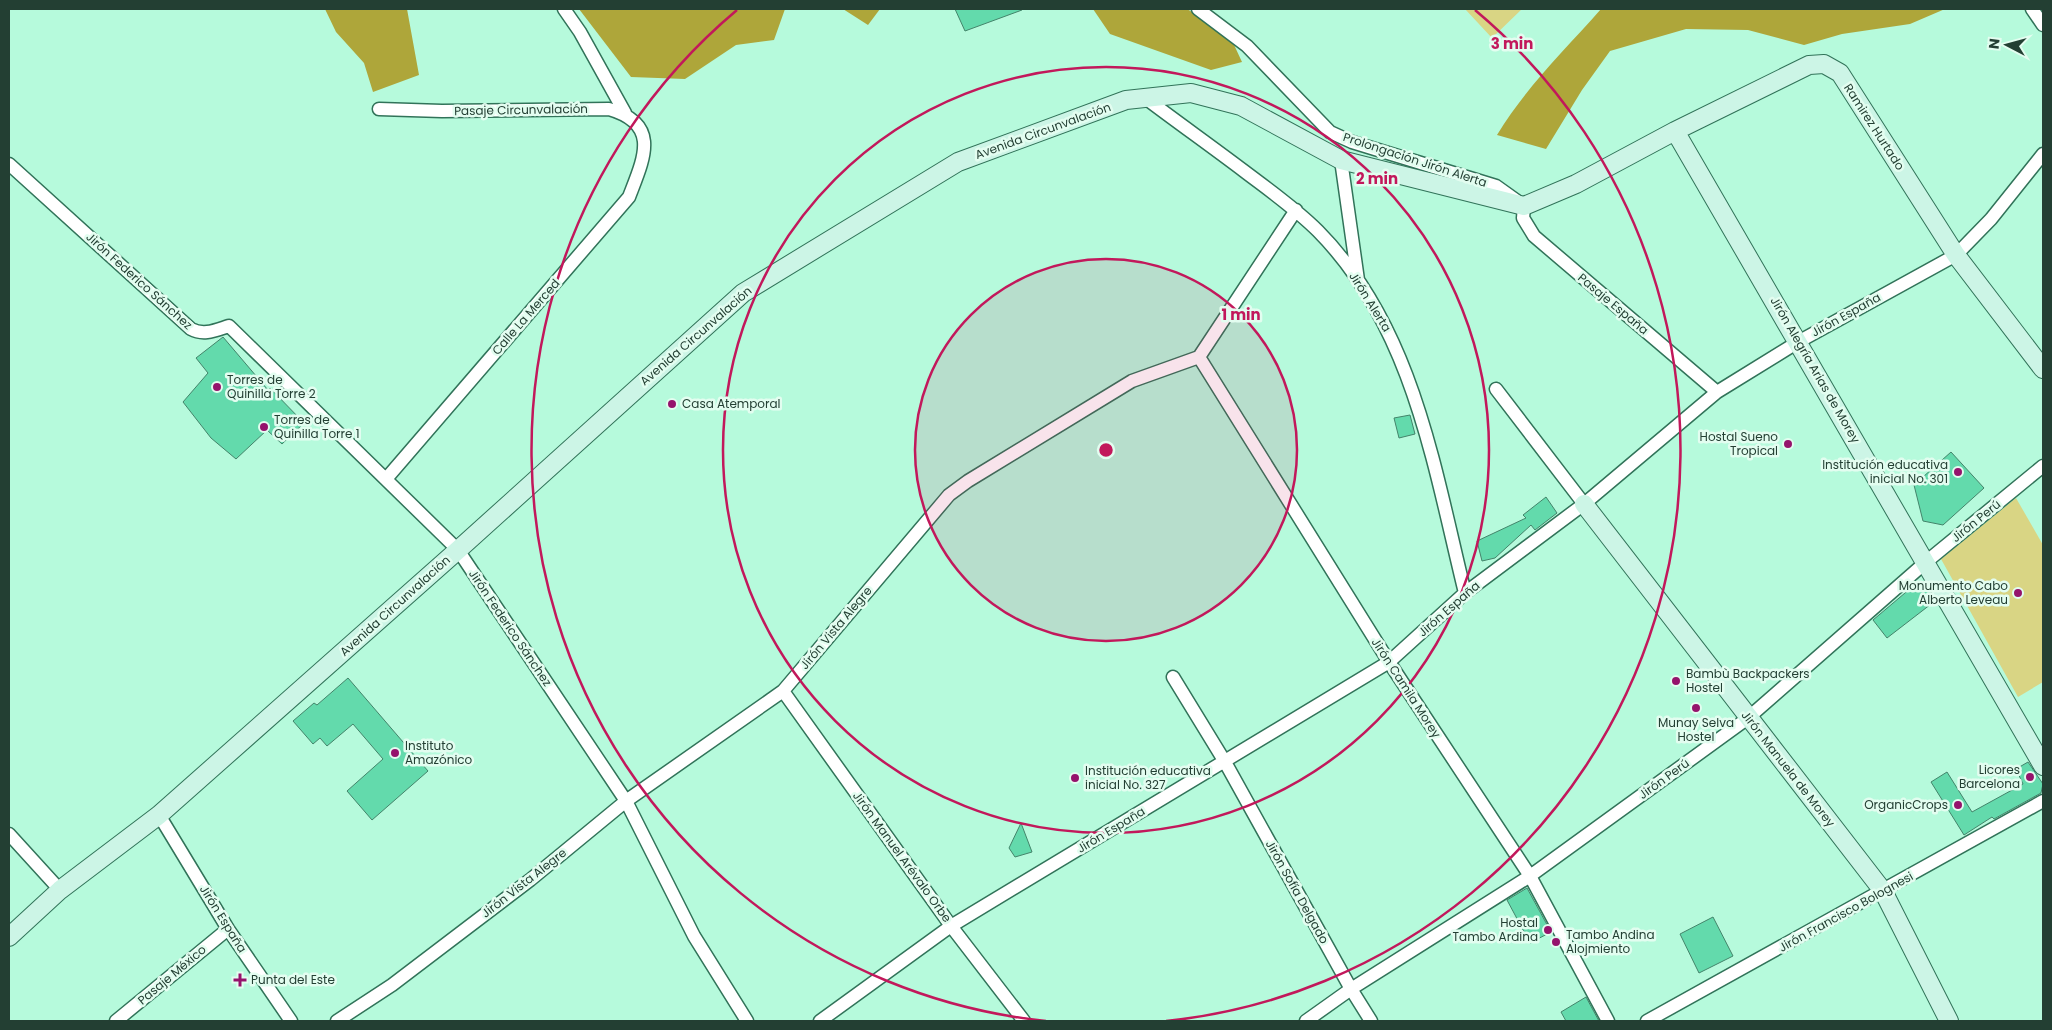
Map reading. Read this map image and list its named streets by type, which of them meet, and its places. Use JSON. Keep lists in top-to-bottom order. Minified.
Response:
{"streets":{"street":["Pasaje Circunvalación","Ramirez Hurtado","Avenida Circunvalación","Prolongación Jirón Alerta","Jirón Federico Sánchez","Jirón Alerta","Pasaje España","Jirón España","Calle La Merced","Jirón Alegría Arias de Morey","Jirón Perú","Jirón Vista Alegre","Jirón Camila Morey","Jirón Manuela de Morey","Jirón Manuel Arévalo Orbe","Jirón Sofía Delgado","Jirón Francisco Bolognesi","Pasaje México"]},"crossings":[["Pasaje Circunvalación","Calle La Merced"],["Ramirez Hurtado","Avenida Circunvalación"],["Ramirez Hurtado","Prolongación Jirón Alerta"],["Ramirez Hurtado","Pasaje España"],["Ramirez Hurtado","Jirón España"],["Ramirez Hurtado","Jirón Alegría Arias de Morey"],["Avenida Circunvalación","Prolongación Jirón Alerta"],["Avenida Circunvalación","Jirón Federico Sánchez"],["Avenida Circunvalación","Jirón Alerta"],["Avenida Circunvalación","Pasaje España"],["Avenida Circunvalación","Jirón España"],["Prolongación Jirón Alerta","Pasaje España"],["Jirón Federico Sánchez","Calle La Merced"],["Jirón Federico Sánchez","Jirón Vista Alegre"],["Jirón Alerta","Jirón España"],["Pasaje España","Jirón España"],["Jirón España","Jirón Alegría Arias de Morey"],["Jirón España","Jirón Camila Morey"],["Jirón España","Jirón Manuela de Morey"],["Jirón España","Jirón Manuel Arévalo Orbe"],["Jirón España","Jirón Sofía Delgado"],["Jirón España","Pasaje México"],["Jirón Alegría Arias de Morey","Jirón Perú"],["Jirón Perú","Jirón Camila Morey"],["Jirón Perú","Jirón Manuela de Morey"],["Jirón Perú","Jirón Sofía Delgado"],["Jirón Vista Alegre","Jirón Camila Morey"],["Jirón Vista Alegre","Jirón Manuel Arévalo Orbe"],["Jirón Manuela de Morey","Jirón Francisco Bolognesi"]],"places":{"other":["Torres de Quinilla Torre 2","Casa Atemporal","Torres de Quinilla Torre 1","Hostal Sueno Tropical","Institución educativa inicial No. 301","Monumento Cabo Alberto Leveau","Bambù Backpackers Hostel","Munay Selva Hostel","Instituto Amazónico","Licores Barcelona","Institución educativa inicial No. 327","OrganicCrops","Hostal Tambo Ardina","Tambo Andina Alojmiento"],"health":["Punta del Este"]},"north":"left","rings":["3 min","2 min","1 min"]}
